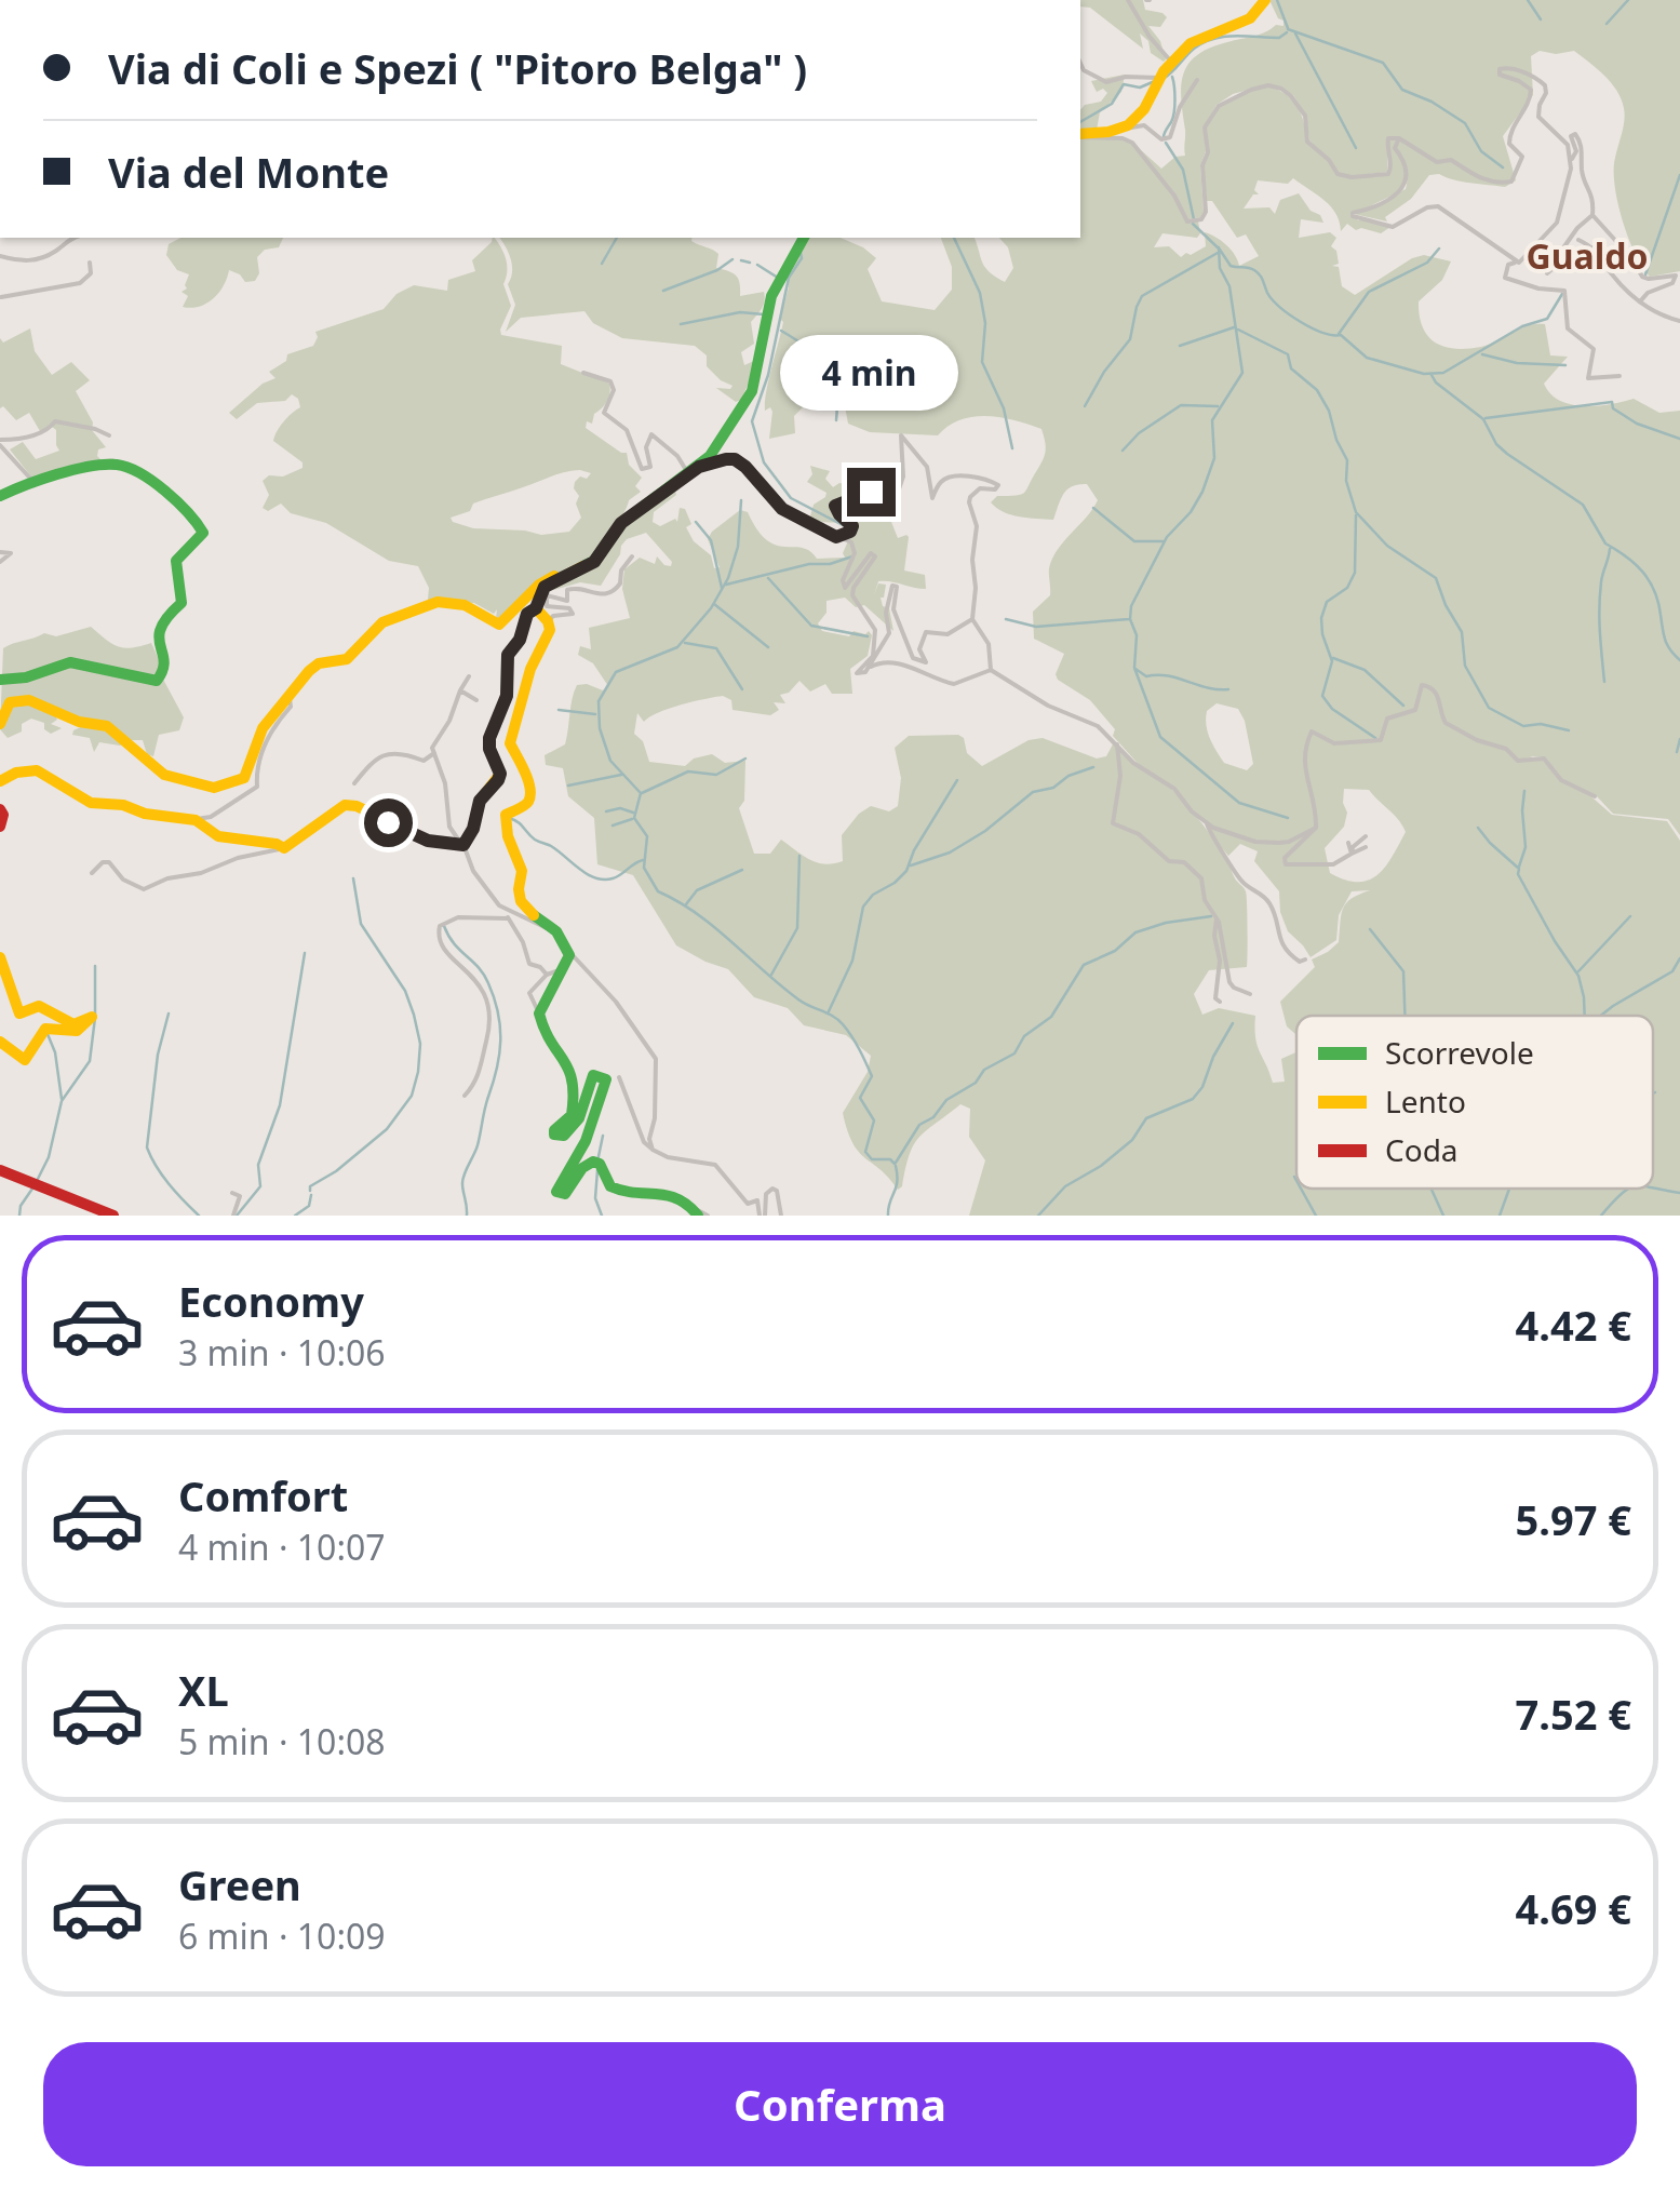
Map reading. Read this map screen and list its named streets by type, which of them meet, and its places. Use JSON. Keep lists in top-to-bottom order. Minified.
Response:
{"districts":["Gualdo"],"legend":["Scorrevole","Lento","Coda"],"page":{"banner":["Via di Coli e Spezi ( \"Pitoro Belga\" )","Via del Monte"],"bubble":"4 min","list":[{"name":"Economy","note":"3 min · 10:06","value":"4.42 €"},{"name":"Comfort","note":"4 min · 10:07","value":"5.97 €"},{"name":"XL","note":"5 min · 10:08","value":"7.52 €"},{"name":"Green","note":"6 min · 10:09","value":"4.69 €"}],"buttons":"Conferma"}}
